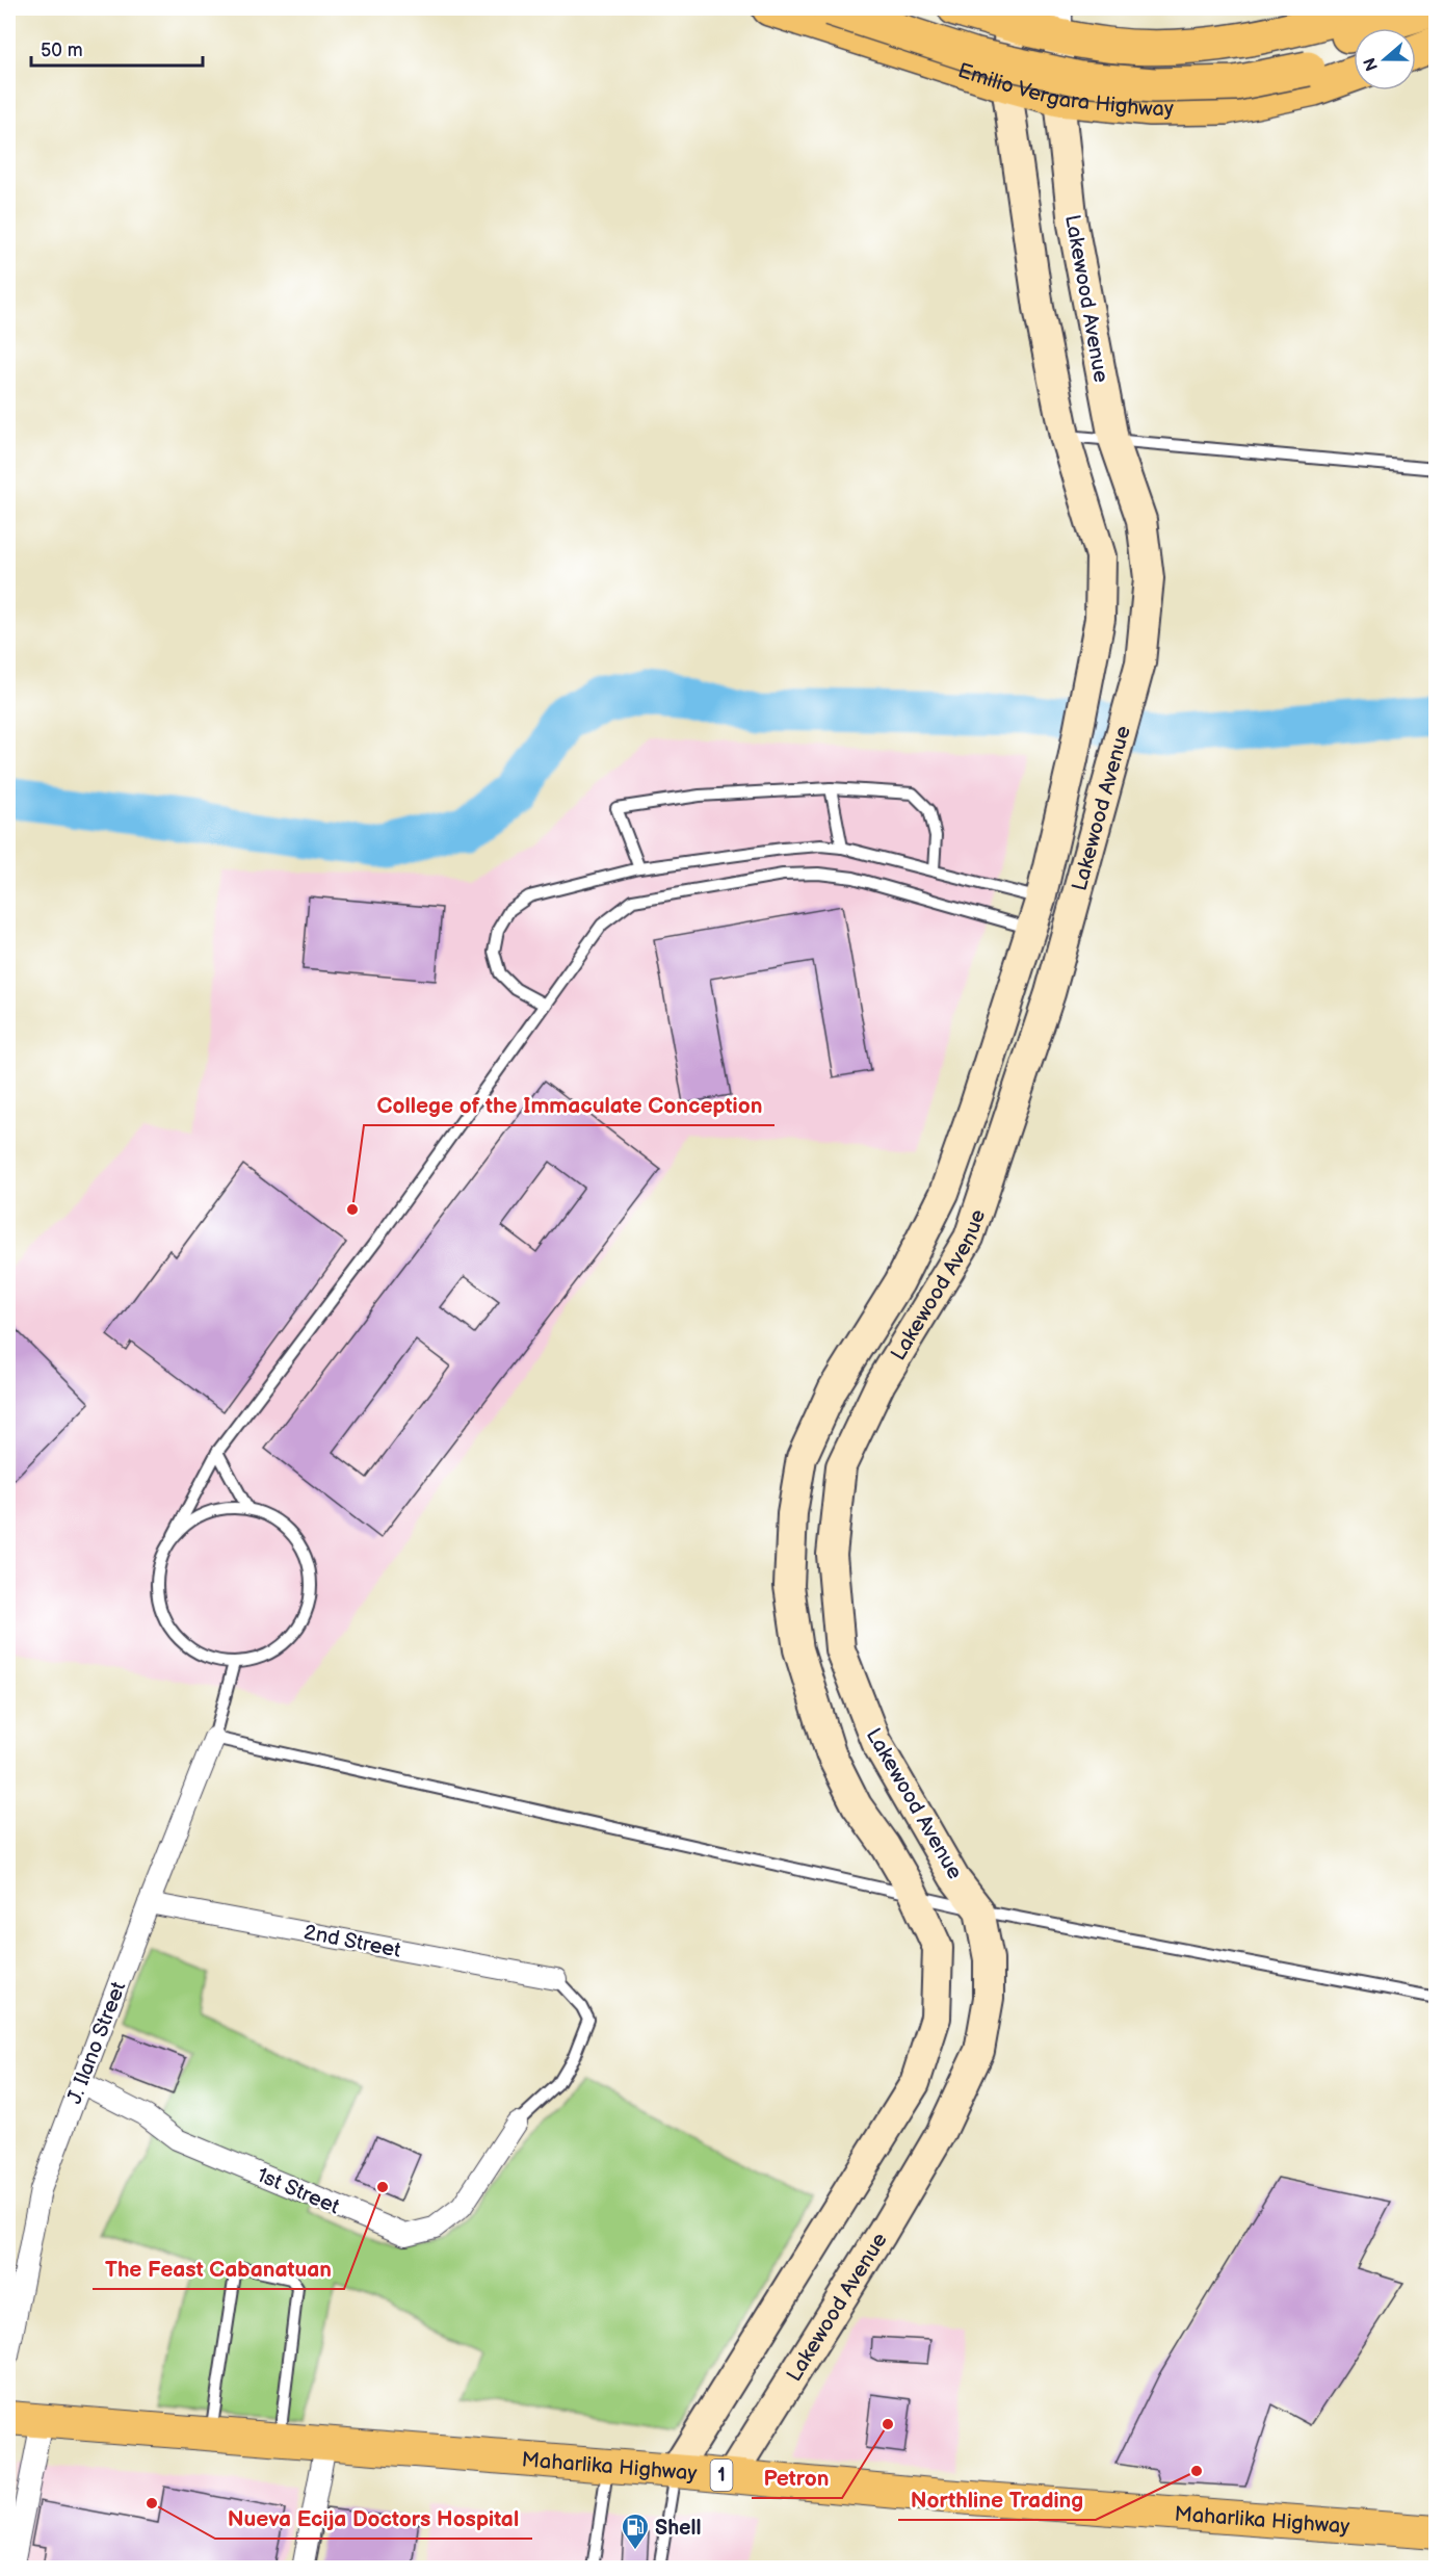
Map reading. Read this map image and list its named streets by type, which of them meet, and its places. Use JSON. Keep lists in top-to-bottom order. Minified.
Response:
{"streets":{"highway":["Emilio Vergara Highway"],"main road":["Lakewood Avenue","Maharlika Highway","1"],"street":["2nd Street","J. Ilano Street","1st Street"]},"crossings":[["Emilio Vergara Highway","Lakewood Avenue"],["Lakewood Avenue","Maharlika Highway"],["2nd Street","J. Ilano Street"],["J. Ilano Street","1st Street"]],"places":{"other":["College of the Immaculate Conception","The Feast Cabanatuan","Petron","Northline Trading","Nueva Ecija Doctors Hospital"],"fuel station":["Shell"]},"scale_bar":"50 m","north":"left"}
